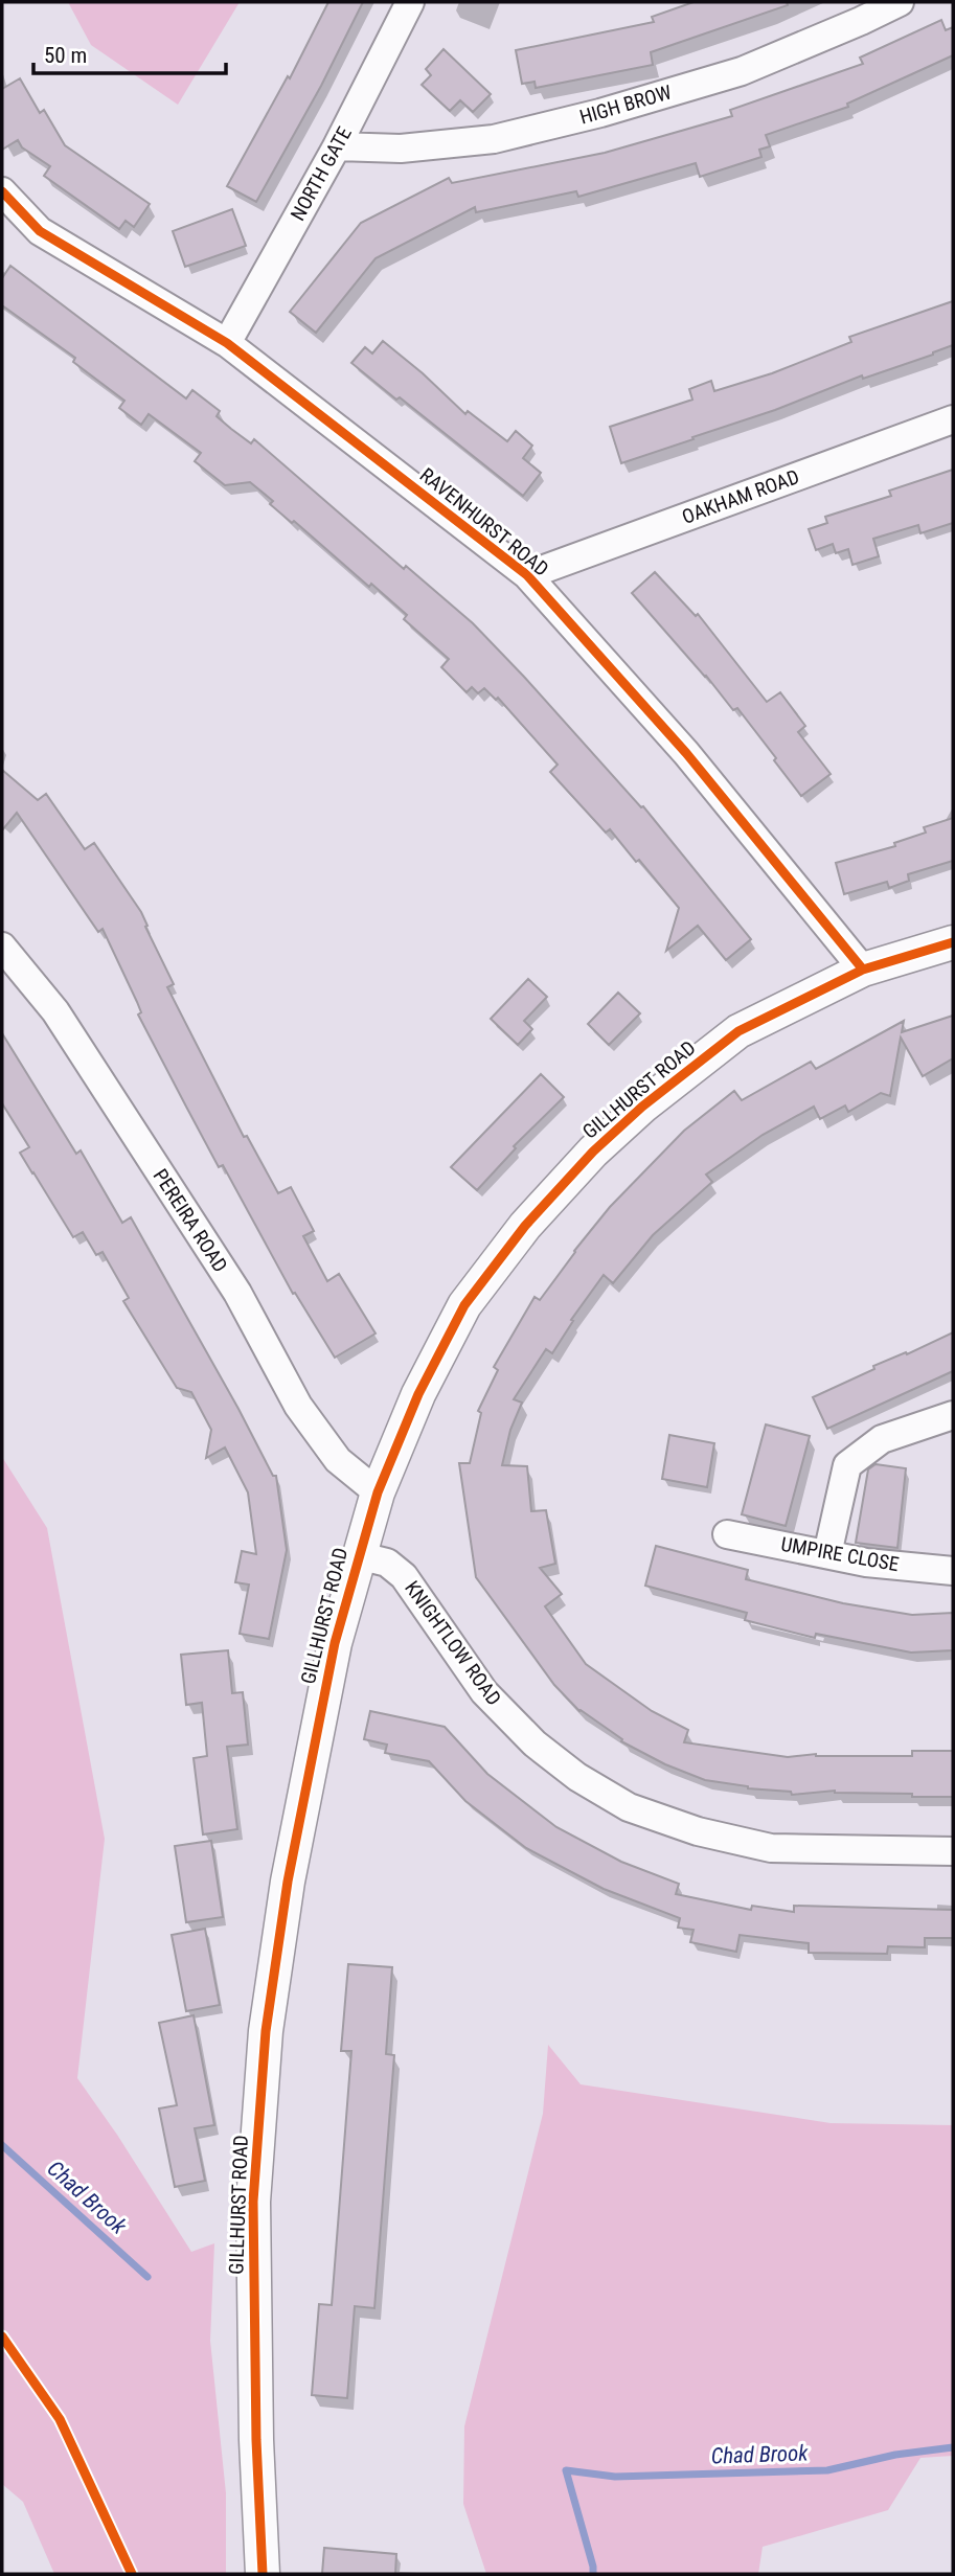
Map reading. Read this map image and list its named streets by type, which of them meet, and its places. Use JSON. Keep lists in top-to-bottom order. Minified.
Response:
{"streets":{"street":["HIGH BROW","NORTH GATE","OAKHAM ROAD","RAVENHURST ROAD","GILLHURST ROAD","PEREIRA ROAD","UMPIRE CLOSE","KNIGHTLOW ROAD"]},"crossings":[["HIGH BROW","NORTH GATE"],["NORTH GATE","RAVENHURST ROAD"],["OAKHAM ROAD","RAVENHURST ROAD"],["RAVENHURST ROAD","GILLHURST ROAD"],["GILLHURST ROAD","PEREIRA ROAD"],["GILLHURST ROAD","KNIGHTLOW ROAD"]],"water":["Chad Brook"],"scale_bar":"50 m"}
